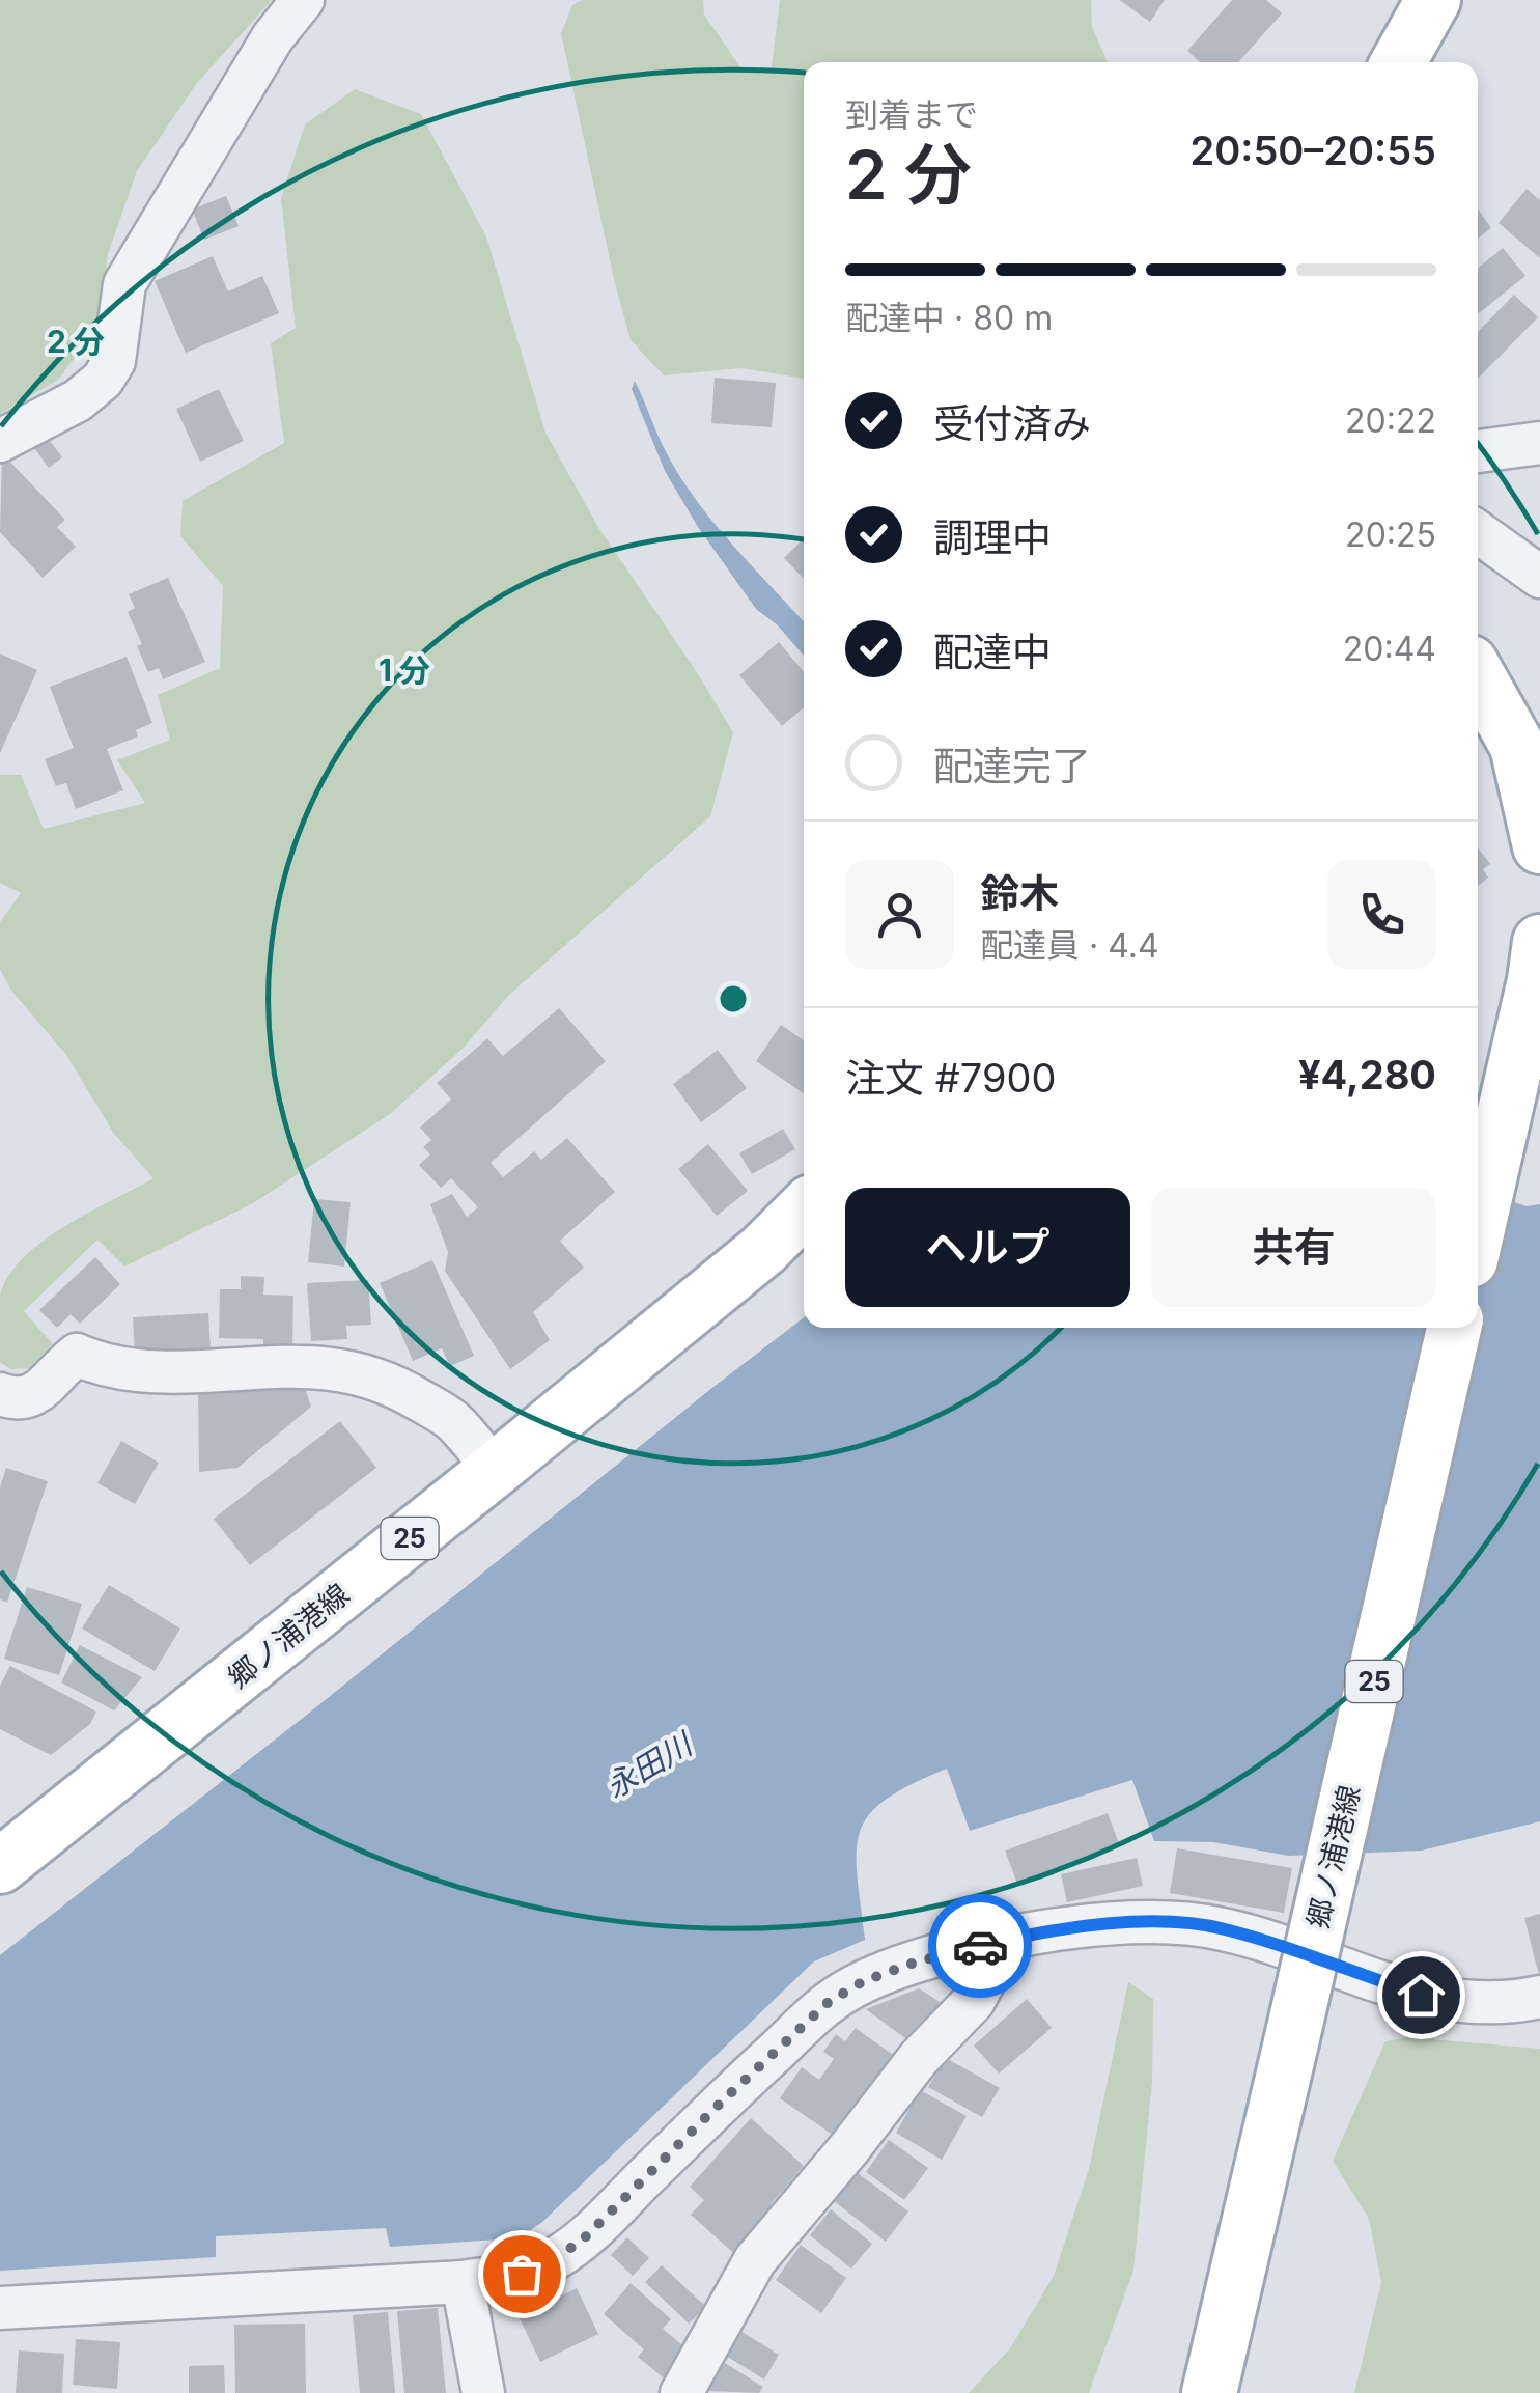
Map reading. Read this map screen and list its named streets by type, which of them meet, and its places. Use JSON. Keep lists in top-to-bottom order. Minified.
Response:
{"streets":{"main road":["25","郷ノ浦港線"]},"water":["永田川"],"page":{"heading":["2 分","到着まで","20:50–20:55"],"panel":["鈴木","配達員 · 4.4","注文 #7900","¥4,280"],"bar":"配達中 · 80 m","list":[["受付済み","20:22"],["調理中","20:25"],["配達中","20:44"],"配達完了"],"buttons":["ヘルプ","共有"]},"rings":["2 分","1 分"]}
